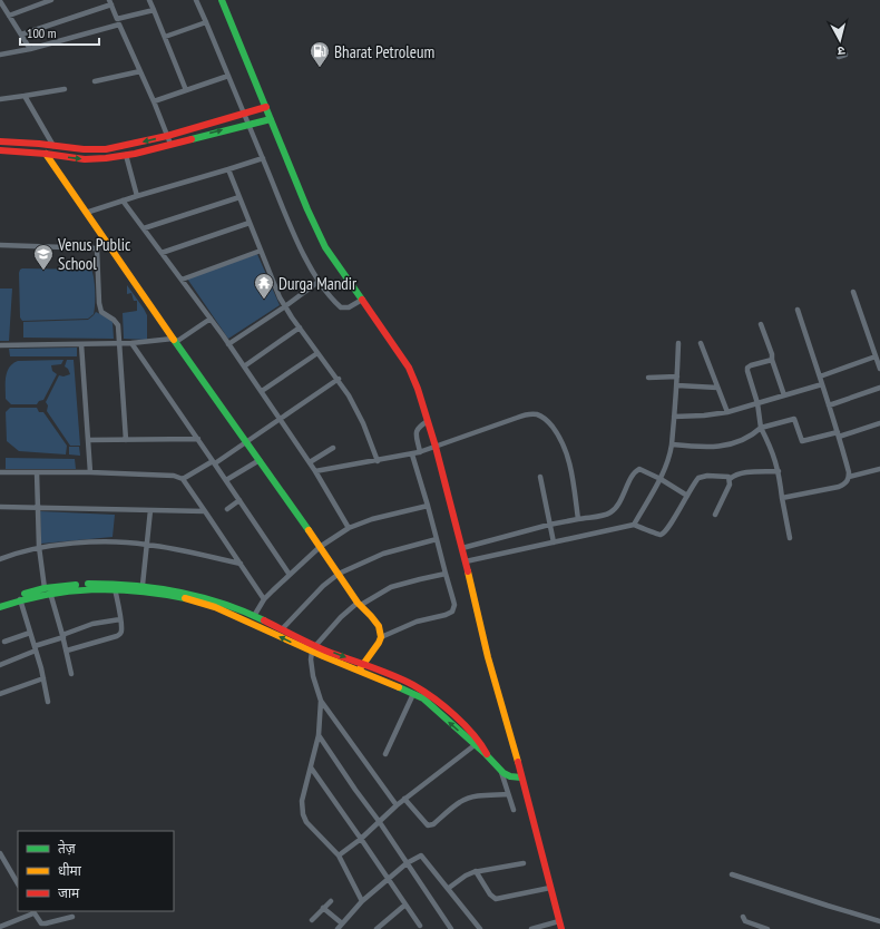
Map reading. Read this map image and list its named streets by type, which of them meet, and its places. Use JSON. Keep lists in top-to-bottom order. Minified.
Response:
{"places":{"fuel station":["Bharat Petroleum"],"school or university":["Venus Public School"],"temple":["Durga Mandir"]},"legend":["तेज़","धीमा","जाम"],"scale_bar":"100 m","north":"bottom"}
